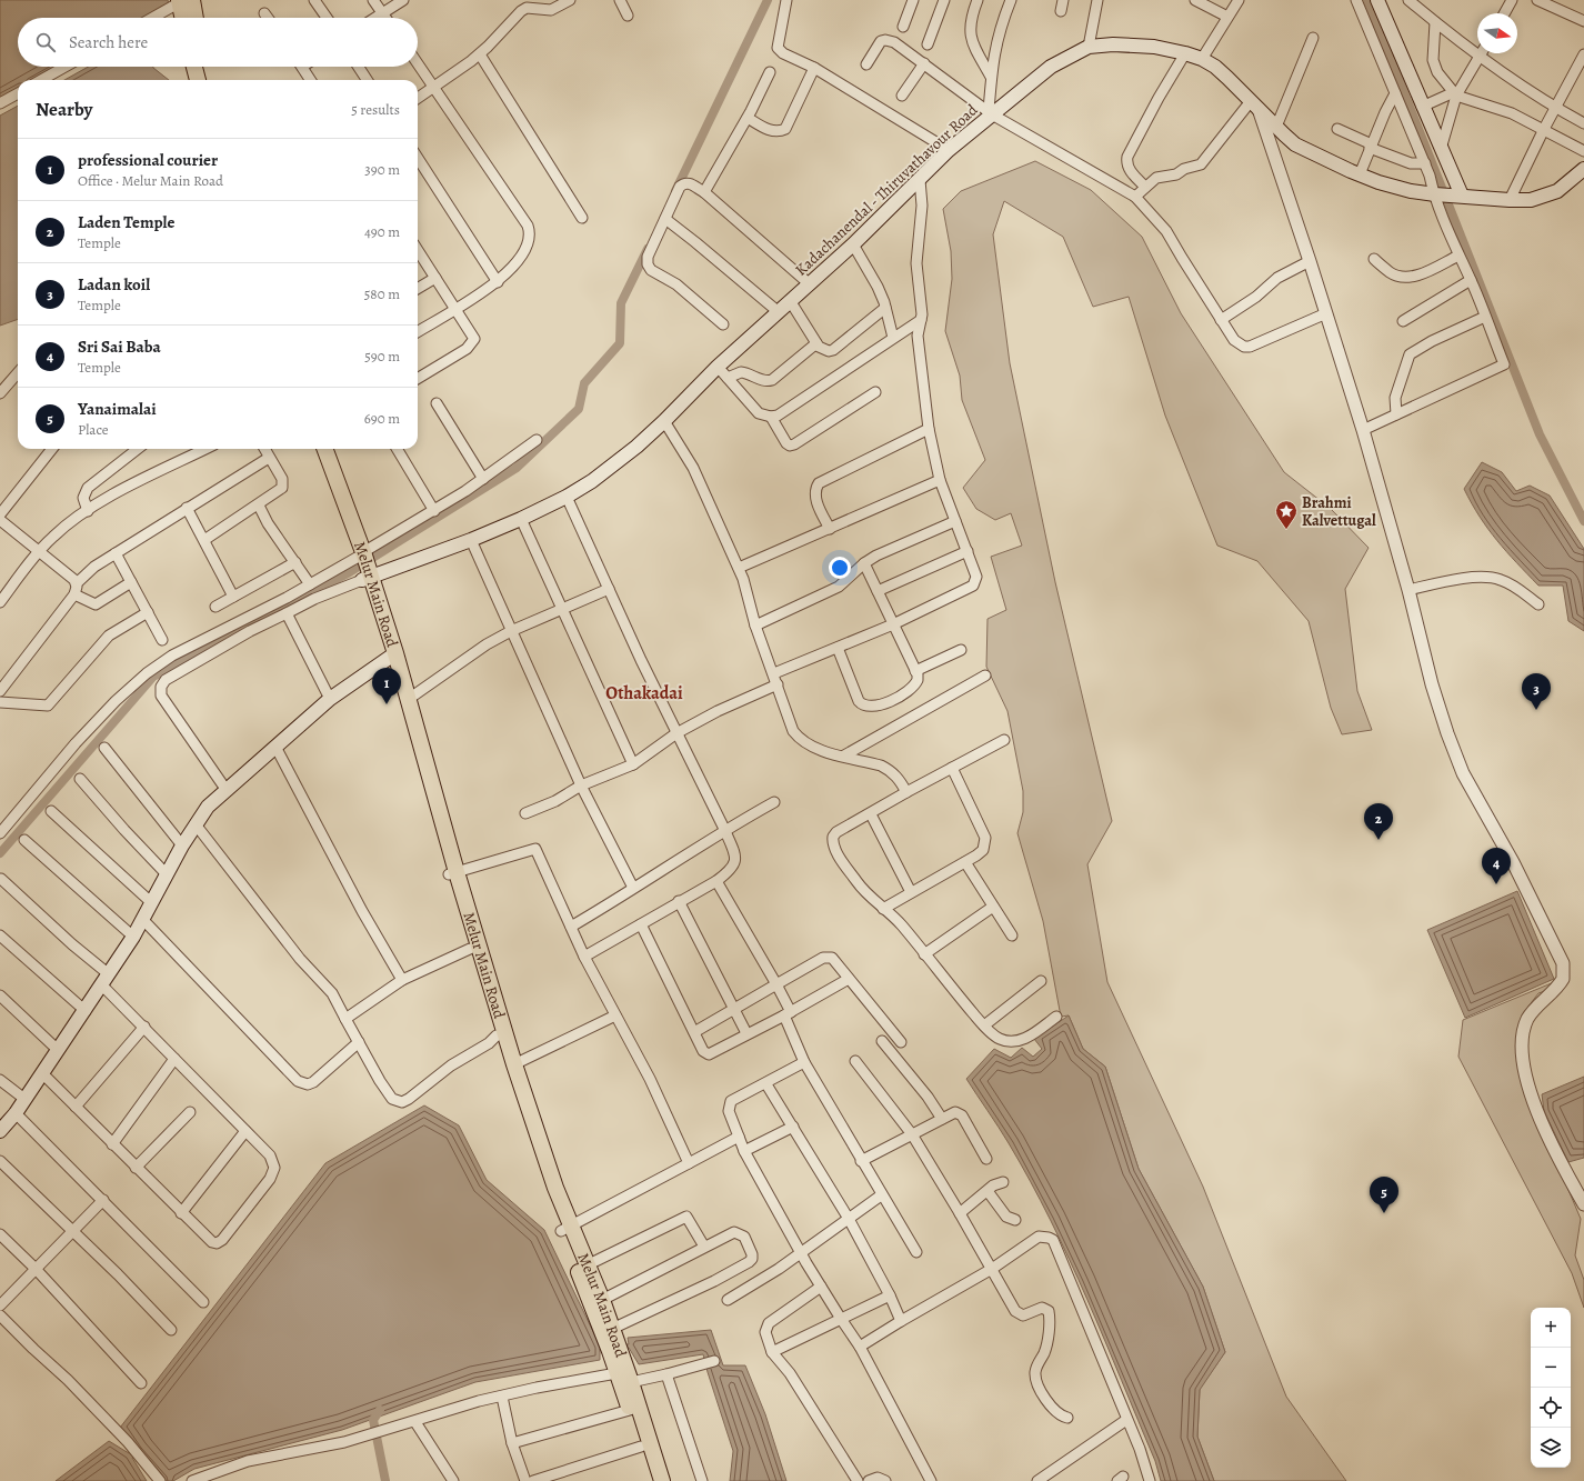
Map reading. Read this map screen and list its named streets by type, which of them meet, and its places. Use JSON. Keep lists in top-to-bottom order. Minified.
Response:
{"streets":{"main road":["Kadachanendal - Thiruvathavour Road","Melur Main Road"]},"crossings":[["Kadachanendal - Thiruvathavour Road","Melur Main Road"]],"districts":["Othakadai"],"places":{"place":["Brahmi Kalvettugal"]},"north":"right","page":{"search":"Search here","heading":["Nearby","5 results"],"list":[{"mark":"1","name":"professional courier","note":"Office · Melur Main Road","value":"390 m"},{"mark":"2","name":"Laden Temple","note":"Temple","value":"490 m"},{"mark":"3","name":"Ladan koil","note":"Temple","value":"580 m"},{"mark":"4","name":"Sri Sai Baba","note":"Temple","value":"590 m"},{"mark":"5","name":"Yanaimalai","note":"Place","value":"690 m"}],"pins":["1","3","2","4","5"],"map_buttons":["+","−"]}}
